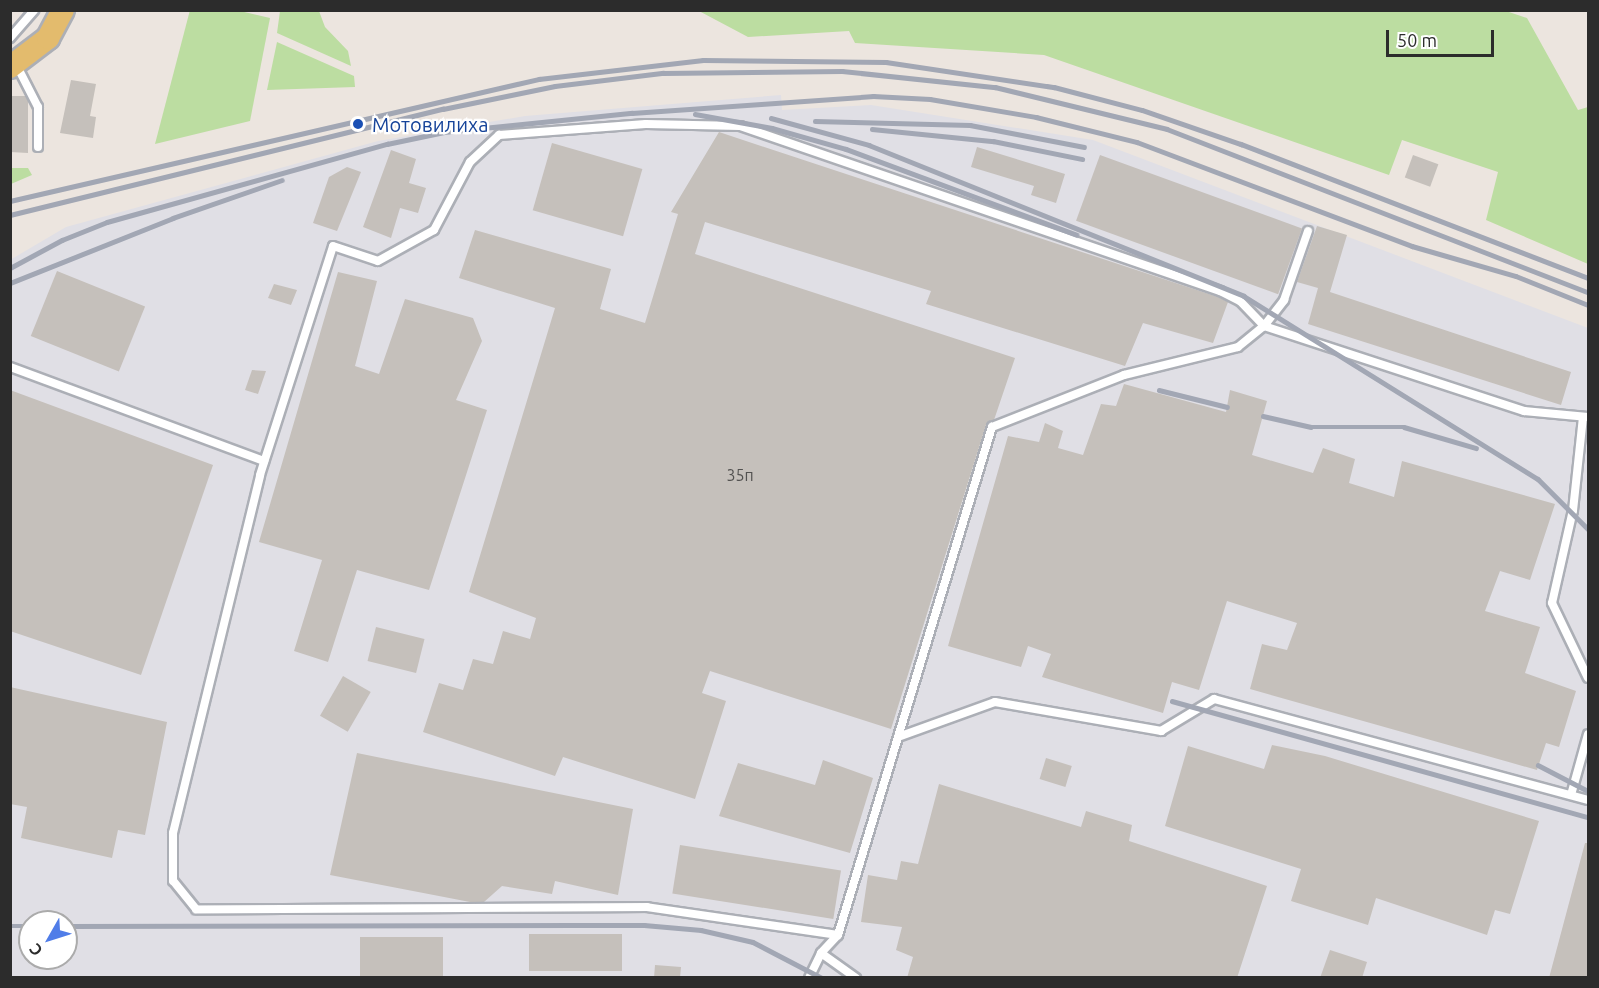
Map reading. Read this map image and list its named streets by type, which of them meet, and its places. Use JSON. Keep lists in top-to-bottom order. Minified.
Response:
{"places":["Мотовилиха"],"house_numbers":["35п"],"scale_bar":"50 m","north":"bottom left"}
